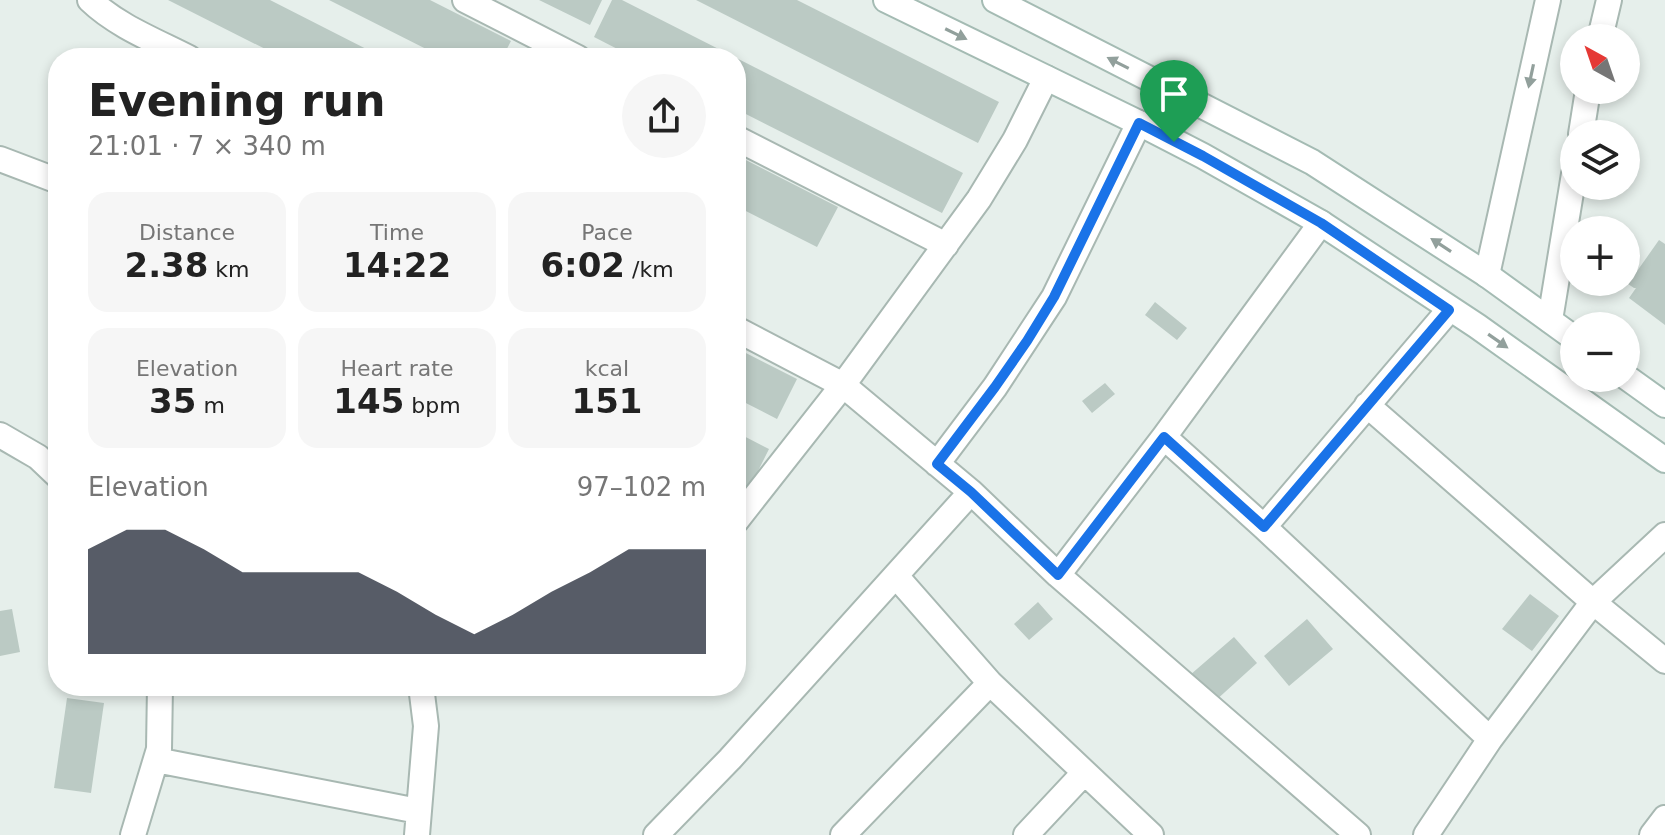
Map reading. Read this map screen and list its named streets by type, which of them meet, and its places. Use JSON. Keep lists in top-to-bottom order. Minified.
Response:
{"north":"top left","page":{"map_buttons":["+","−"],"heading":["Evening run","21:01 · 7 × 340 m"],"stats":[["Distance","2.38 km"],["Time","14:22"],["Pace","6:02 /km"],["Elevation","35 m"],["Heart rate","145 bpm"],["kcal","151"]],"chart":["Elevation","97–102 m"]}}
